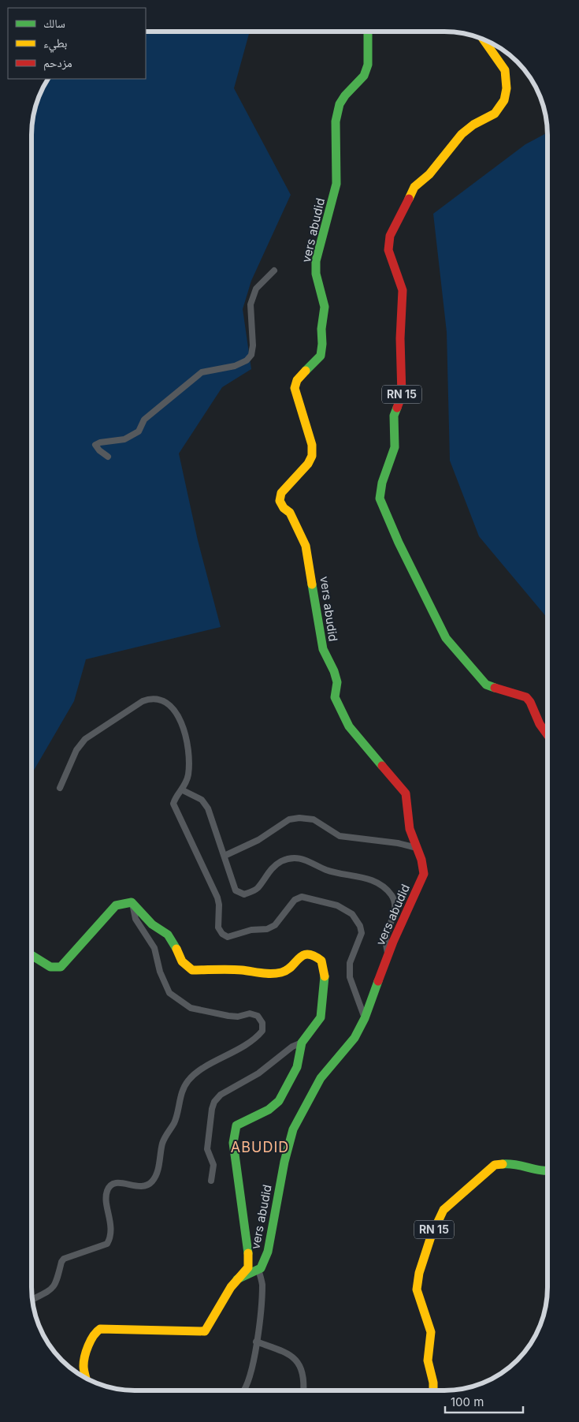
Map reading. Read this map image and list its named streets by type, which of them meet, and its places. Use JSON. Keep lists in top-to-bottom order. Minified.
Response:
{"streets":{"street":["vers abudid","RN 15"]},"districts":["ABUDID"],"legend":["سالك","بطيء","مزدحم"],"scale_bar":"100 m"}
